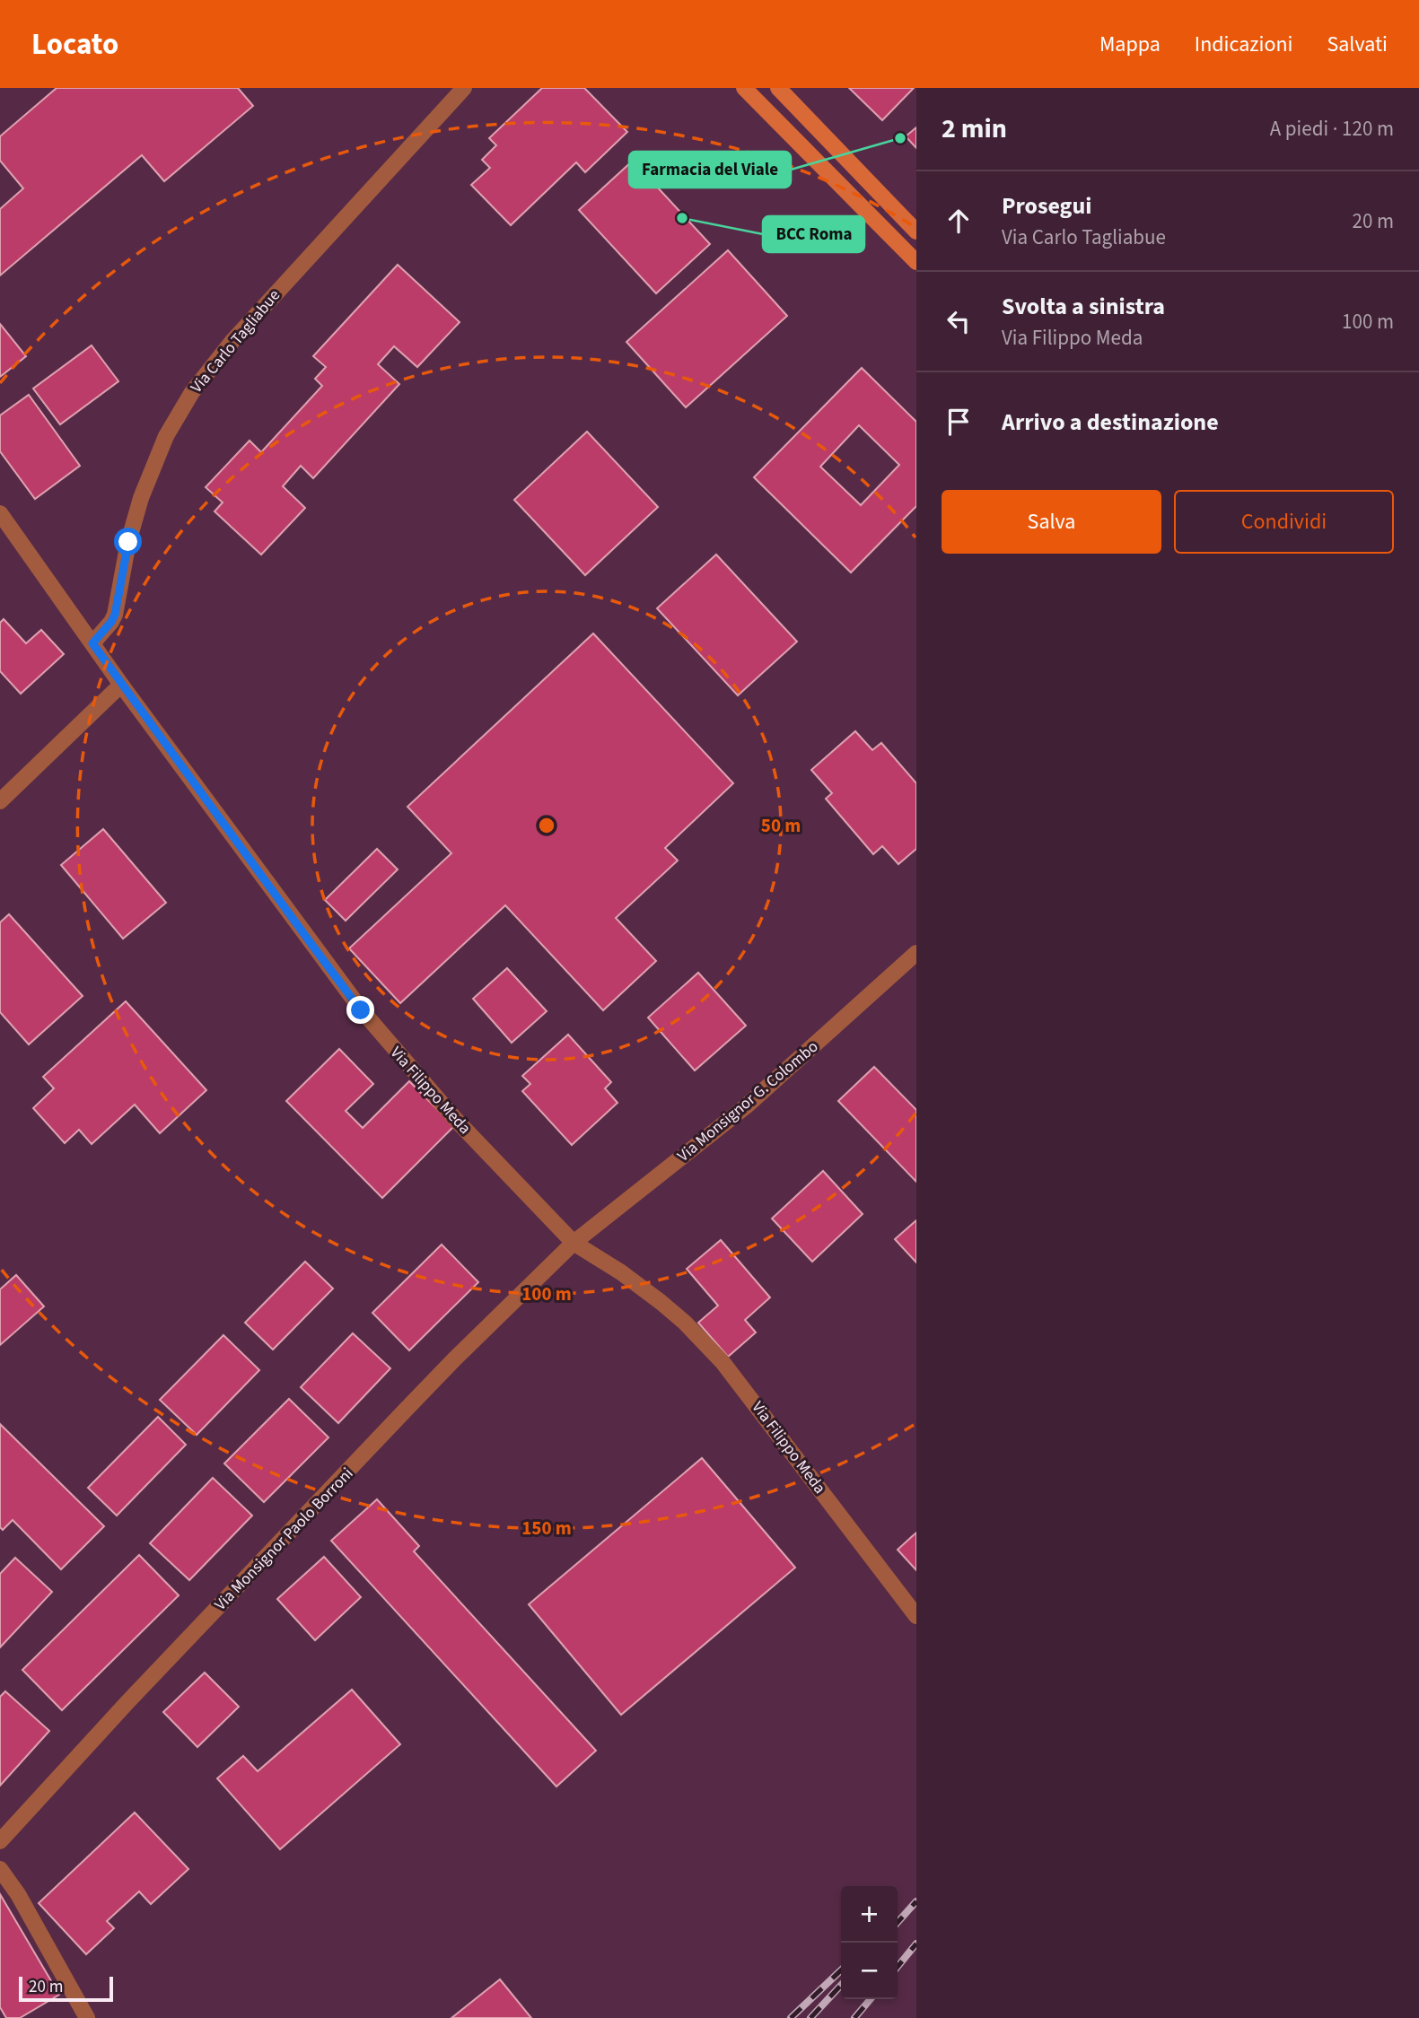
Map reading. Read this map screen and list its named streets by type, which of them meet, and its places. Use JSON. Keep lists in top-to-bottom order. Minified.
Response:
{"streets":{"street":["Via Carlo Tagliabue","Via Filippo Meda","Via Monsignor G. Colombo","Via Monsignor Paolo Borroni"]},"crossings":[["Via Carlo Tagliabue","Via Filippo Meda"],["Via Filippo Meda","Via Monsignor G. Colombo"],["Via Filippo Meda","Via Monsignor Paolo Borroni"],["Via Monsignor G. Colombo","Via Monsignor Paolo Borroni"]],"places":["Farmacia del Viale","BCC Roma"],"scale_bar":"20 m","page":{"header":"Locato","nav":["Mappa","Indicazioni","Salvati"],"heading":["2 min","A piedi · 120 m"],"list":[["Prosegui","Via Carlo Tagliabue","20 m"],["Svolta a sinistra","Via Filippo Meda","100 m"],"Arrivo a destinazione"],"buttons":["Salva","Condividi"],"map_buttons":["+","−"],"scale":"20 m"},"rings":["50 m","100 m","150 m"]}
